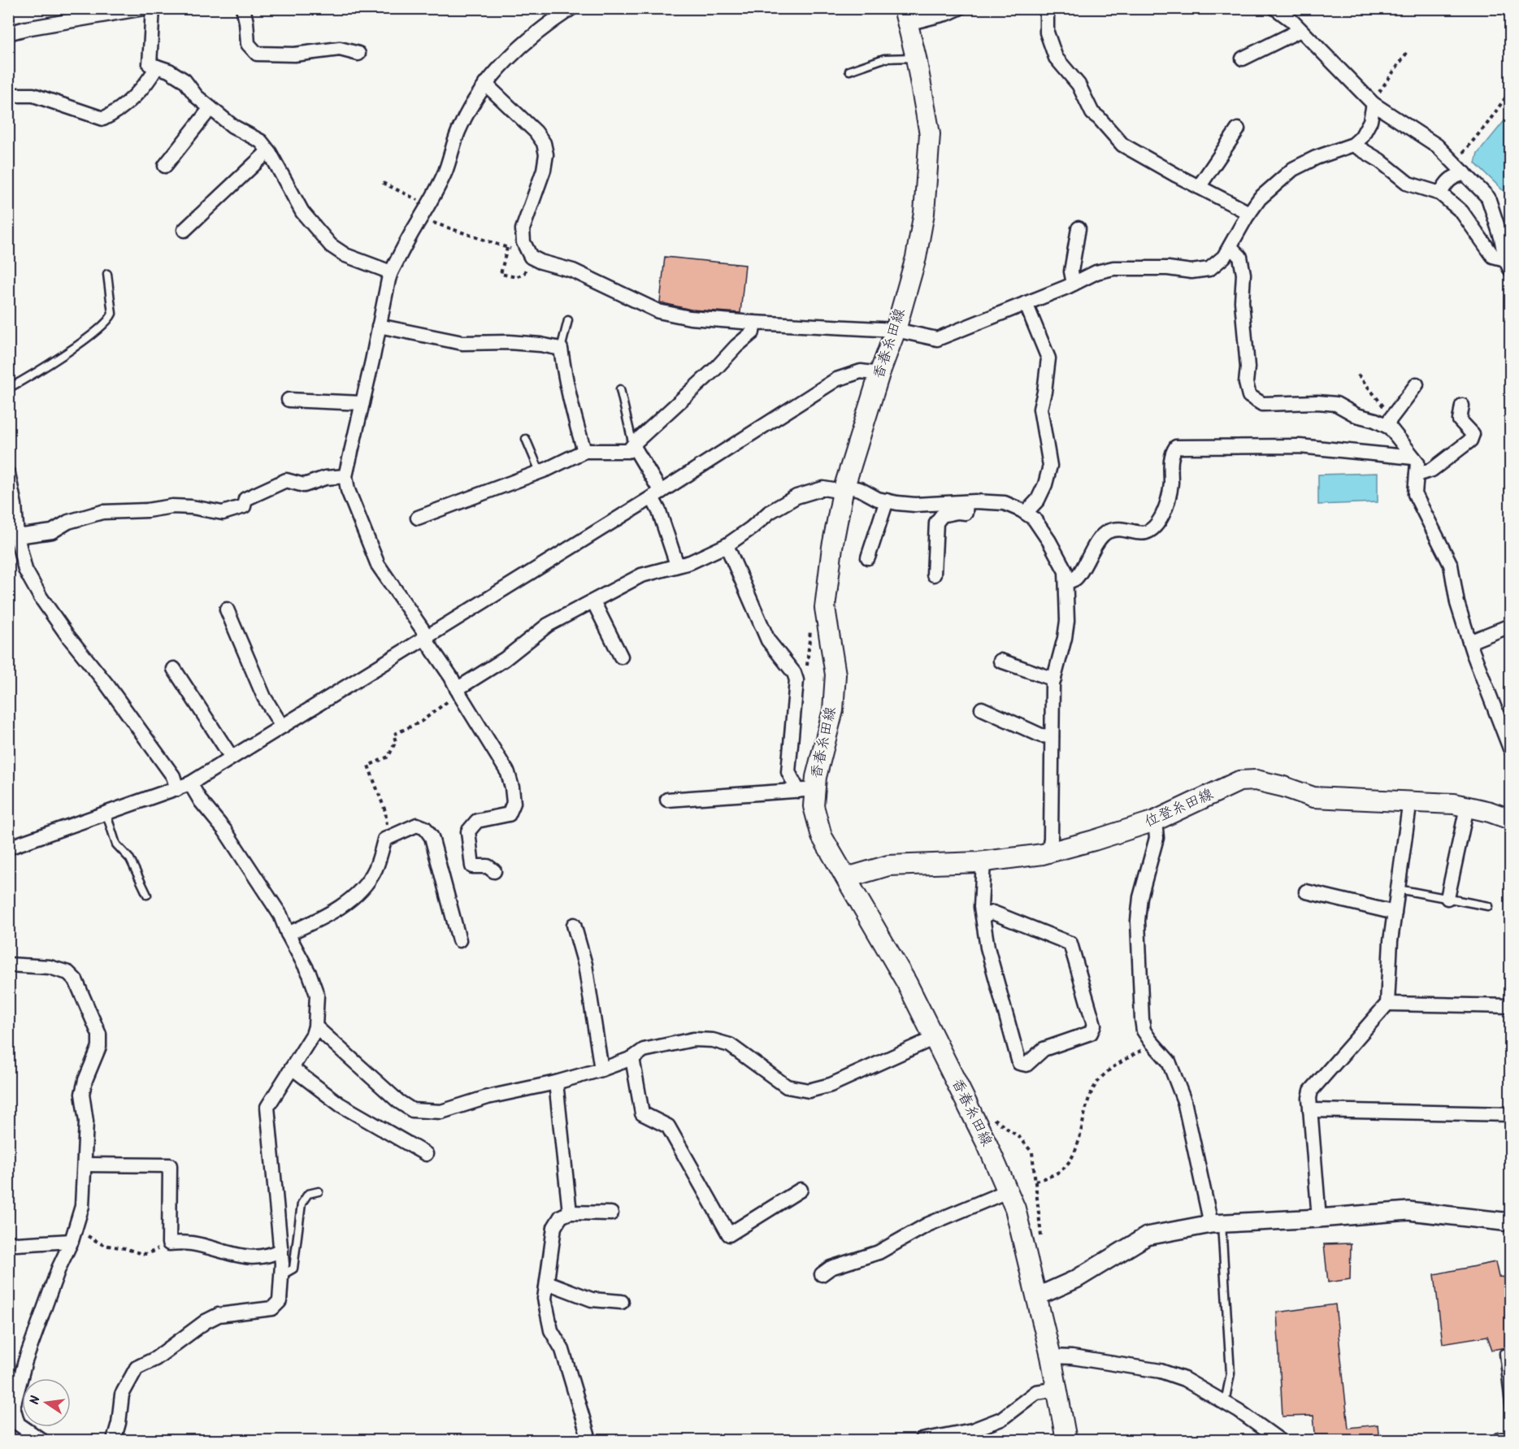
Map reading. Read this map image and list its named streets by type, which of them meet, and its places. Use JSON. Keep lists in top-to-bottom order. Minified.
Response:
{"streets":{"main road":["香春糸田線","位登糸田線"]},"crossings":[["香春糸田線","位登糸田線"]],"north":"left"}
